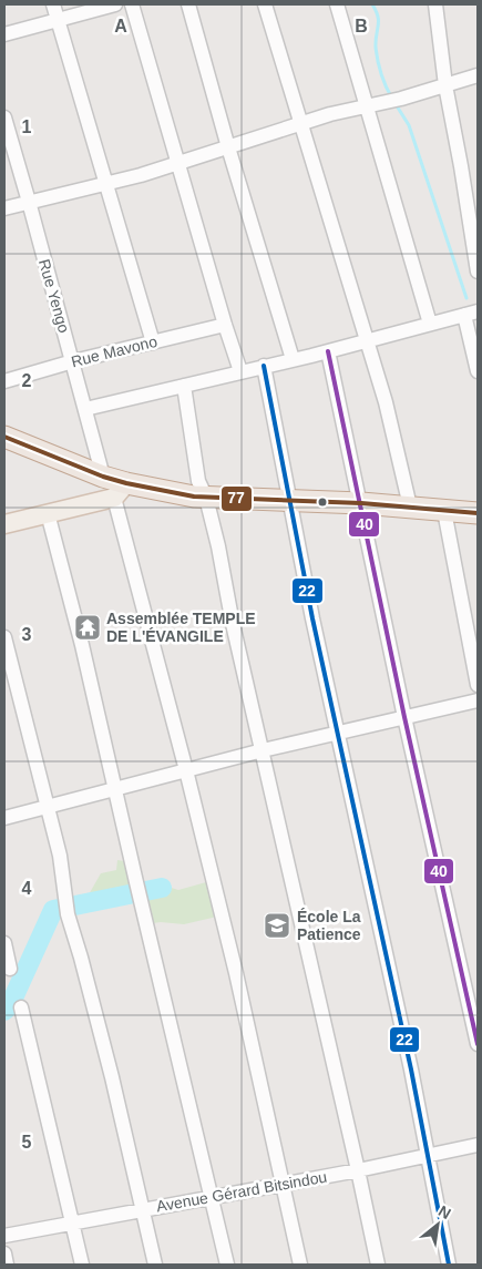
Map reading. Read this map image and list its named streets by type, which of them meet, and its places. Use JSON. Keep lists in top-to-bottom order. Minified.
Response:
{"streets":{"street":["Rue Yengo","Rue Mavono","Avenue Gérard Bitsindou"]},"crossings":[["Rue Yengo","Rue Mavono"]],"places":{"temple":["Assemblée TEMPLE DE L'ÉVANGILE"],"school or university":["École La Patience"]},"lines":["transit line 40","transit line 22","transit line 77"],"north":"top right","grid":{"columns":["A","B"],"rows":["1","2","3","4","5"]}}
